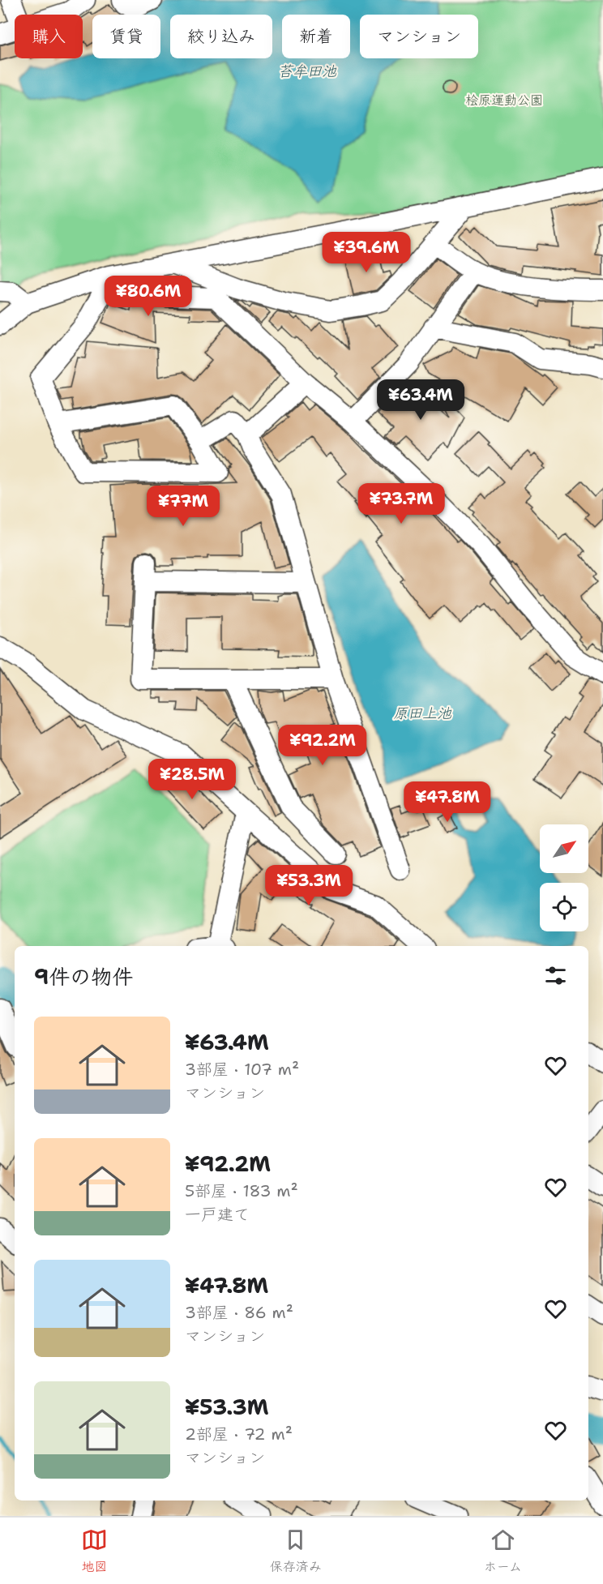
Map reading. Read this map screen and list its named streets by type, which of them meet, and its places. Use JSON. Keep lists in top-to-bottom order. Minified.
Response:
{"water":["苔牟田池","原田上池"],"parks":["桧原運動公園"],"north":"top right","page":{"chip":["購入","賃貸","絞り込み","新着","マンション"],"price":["¥39.6M","¥80.6M","¥63.4M","¥73.7M","¥77M","¥92.2M","¥28.5M","¥47.8M","¥53.3M"],"heading":"9件の物件","list":[{"name":"¥63.4M","note":"3部屋 · 107 m² · マンション"},{"name":"¥92.2M","note":"5部屋 · 183 m² · 一戸建て"},{"name":"¥47.8M","note":"3部屋 · 86 m² · マンション"},{"name":"¥53.3M","note":"2部屋 · 72 m² · マンション"}],"tabs":["地図","保存済み","ホーム"]}}
